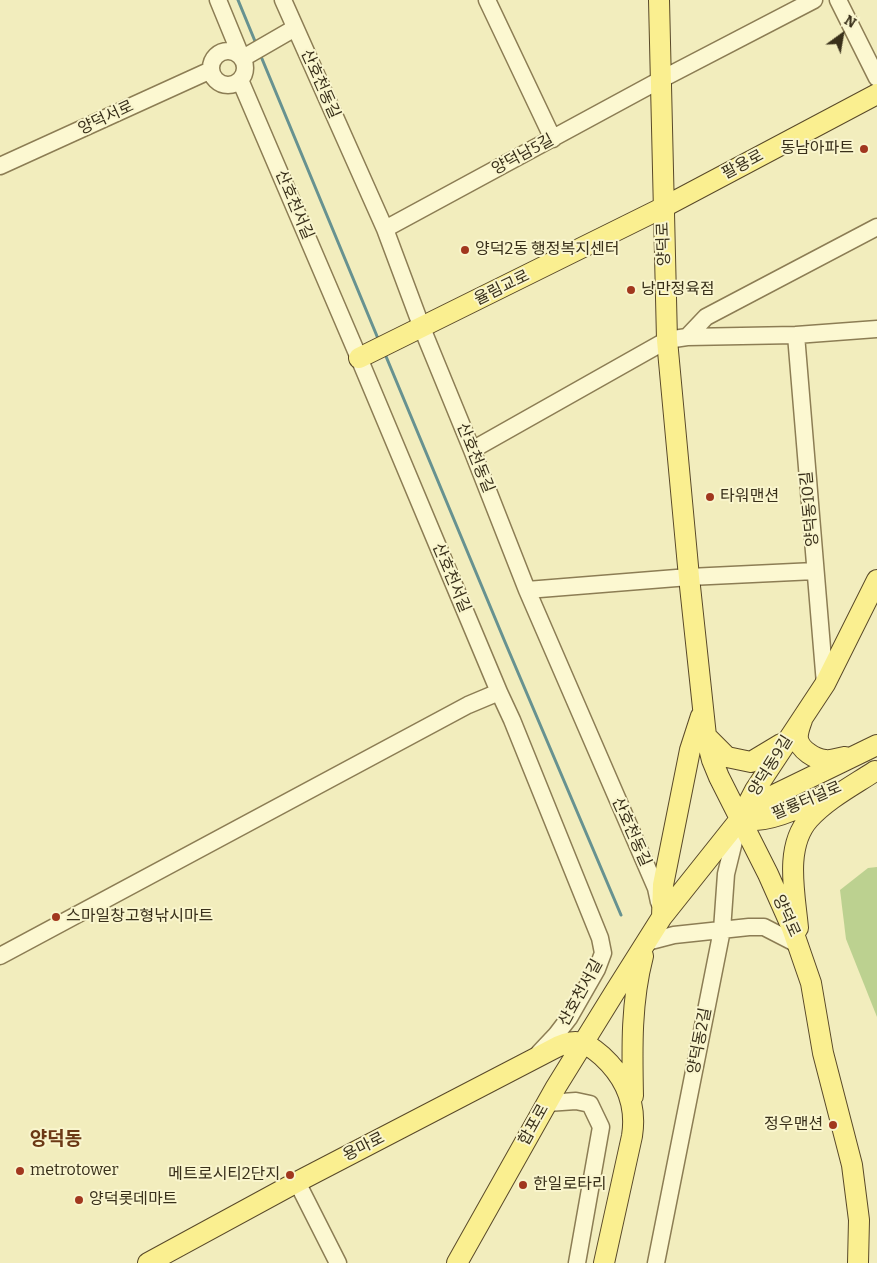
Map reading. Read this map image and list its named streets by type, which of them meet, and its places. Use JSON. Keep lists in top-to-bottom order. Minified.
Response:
{"streets":{"main road":["팔용로","양덕로","율림교로","양덕동9길","팔룡터널로","합포로","용마로"],"street":["산호천동길","양덕서로","양덕남5길","산호천서길","양덕동10길","양덕동2길"]},"crossings":[["산호천동길","양덕남5길"],["산호천동길","율림교로"],["산호천동길","양덕동9길"],["양덕서로","산호천서길"],["양덕남5길","양덕로"],["팔용로","양덕로"],["팔용로","율림교로"],["산호천서길","율림교로"],["산호천서길","용마로"],["양덕로","율림교로"],["양덕로","양덕동9길"],["양덕로","팔룡터널로"],["양덕로","양덕동2길"],["양덕동10길","양덕동9길"],["양덕동9길","팔룡터널로"],["양덕동9길","양덕동2길"],["양덕동9길","합포로"],["팔룡터널로","양덕동2길"],["합포로","용마로"]],"districts":["양덕동"],"places":["동남아파트","양덕2동 행정복지센터","낭만정육점","타워맨션","스마일창고형낚시마트","정우맨션","metrotower","메트로시티2단지","한일로타리","양덕롯데마트"],"north":"top right"}
